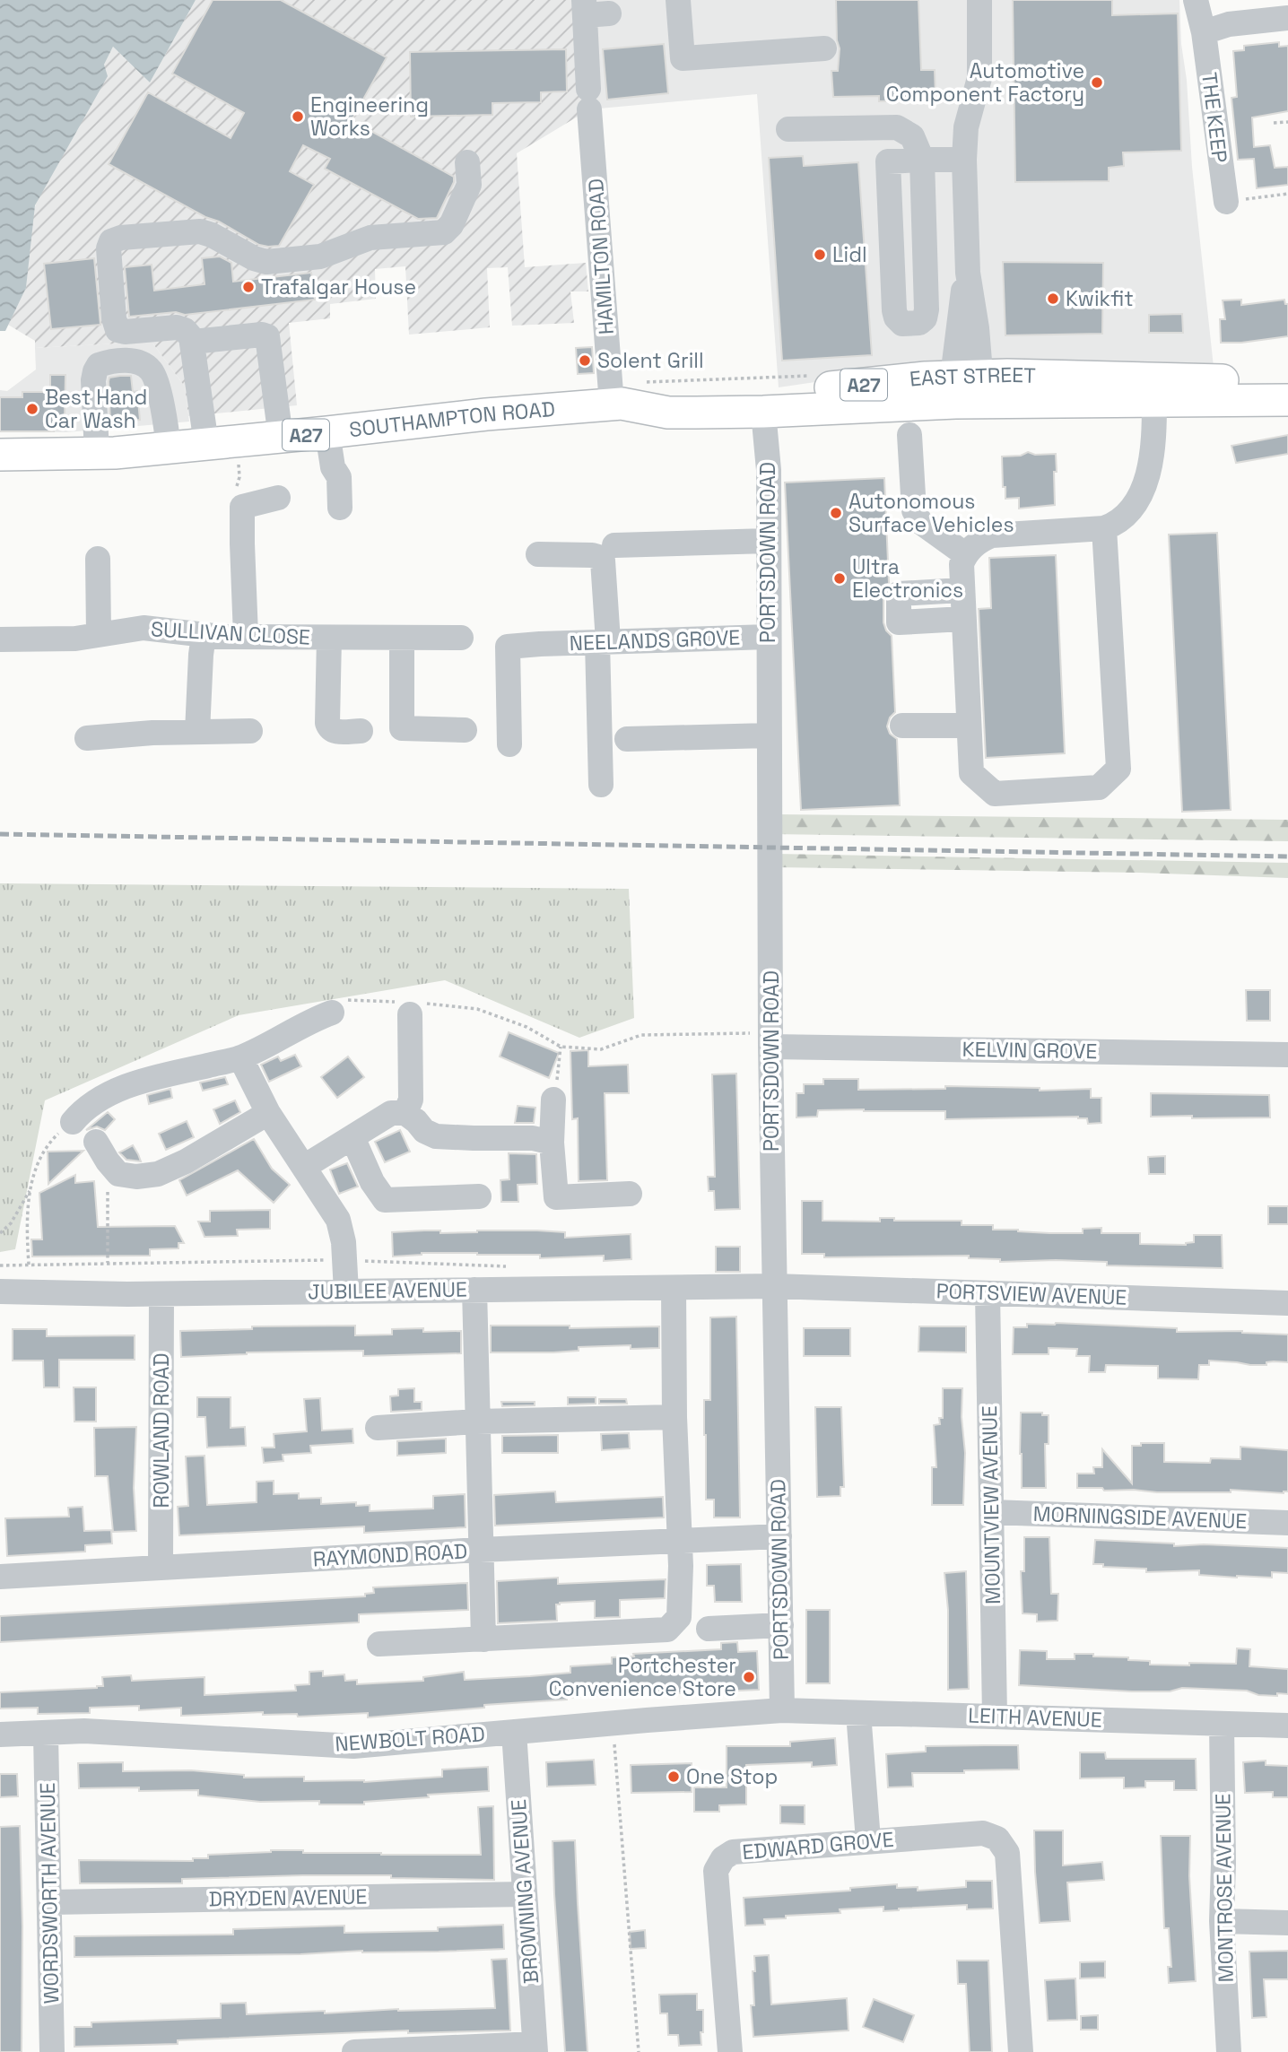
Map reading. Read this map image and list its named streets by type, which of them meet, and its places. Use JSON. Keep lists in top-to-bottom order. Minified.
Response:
{"streets":{"main road":["EAST STREET","A27","SOUTHAMPTON ROAD"],"street":["THE KEEP","HAMILTON ROAD","PORTSDOWN ROAD","SULLIVAN CLOSE","NEELANDS GROVE","KELVIN GROVE","JUBILEE AVENUE","PORTSVIEW AVENUE","ROWLAND ROAD","MOUNTVIEW AVENUE","MORNINGSIDE AVENUE","RAYMOND ROAD","LEITH AVENUE","NEWBOLT ROAD","EDWARD GROVE","MONTROSE AVENUE","BROWNING AVENUE","WORDSWORTH AVENUE","DRYDEN AVENUE"]},"crossings":[["HAMILTON ROAD","EAST STREET"],["HAMILTON ROAD","SOUTHAMPTON ROAD"],["EAST STREET","SOUTHAMPTON ROAD"],["SOUTHAMPTON ROAD","PORTSDOWN ROAD"],["PORTSDOWN ROAD","NEELANDS GROVE"],["PORTSDOWN ROAD","KELVIN GROVE"],["PORTSDOWN ROAD","JUBILEE AVENUE"],["PORTSDOWN ROAD","PORTSVIEW AVENUE"],["PORTSDOWN ROAD","RAYMOND ROAD"],["PORTSDOWN ROAD","LEITH AVENUE"],["PORTSDOWN ROAD","NEWBOLT ROAD"],["JUBILEE AVENUE","PORTSVIEW AVENUE"],["JUBILEE AVENUE","ROWLAND ROAD"],["PORTSVIEW AVENUE","MOUNTVIEW AVENUE"],["ROWLAND ROAD","RAYMOND ROAD"],["MOUNTVIEW AVENUE","MORNINGSIDE AVENUE"],["MOUNTVIEW AVENUE","LEITH AVENUE"],["LEITH AVENUE","NEWBOLT ROAD"],["LEITH AVENUE","MONTROSE AVENUE"],["NEWBOLT ROAD","BROWNING AVENUE"],["NEWBOLT ROAD","WORDSWORTH AVENUE"],["BROWNING AVENUE","DRYDEN AVENUE"],["WORDSWORTH AVENUE","DRYDEN AVENUE"]],"places":["Automotive Component Factory","Engineering Works","Lidl","Trafalgar House","Kwikfit","Solent Grill","Best Hand Car Wash","Autonomous Surface Vehicles","Ultra Electronics","Portchester Convenience Store","One Stop"]}
